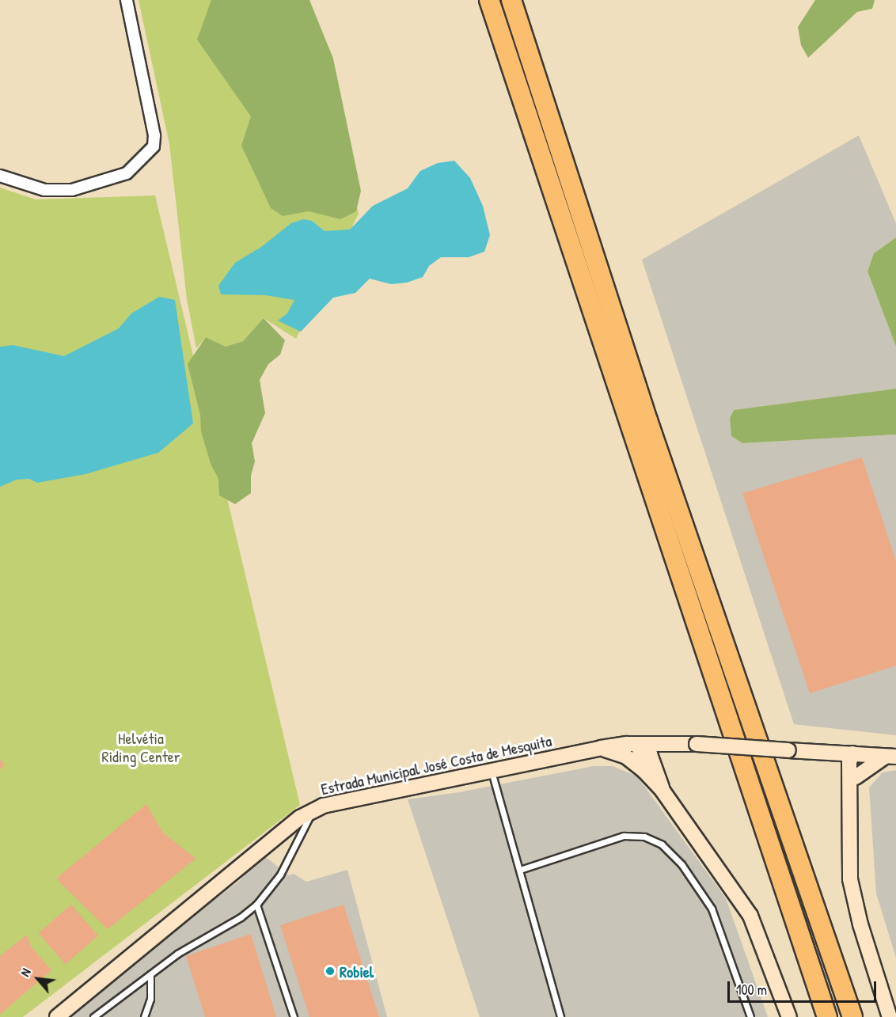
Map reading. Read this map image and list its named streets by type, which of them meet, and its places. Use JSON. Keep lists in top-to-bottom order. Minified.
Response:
{"streets":{"main road":["Estrada Municipal José Costa de Mesquita"]},"parks":["Helvétia Riding Center"],"places":["Robiel"],"scale_bar":"100 m","north":"top left"}
